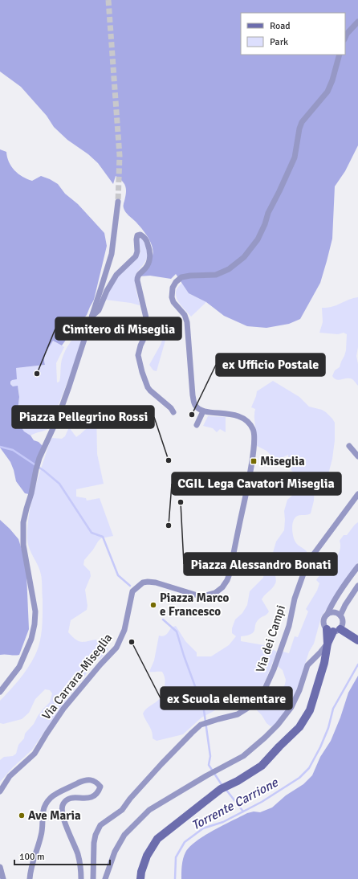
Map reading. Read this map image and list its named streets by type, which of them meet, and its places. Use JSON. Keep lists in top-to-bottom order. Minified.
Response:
{"streets":{"street":["Via dei Campi","Via Carrara-Miseglia"]},"water":["Torrente Carrione"],"places":{"other":["Cimitero di Miseglia","ex Ufficio Postale","Piazza Pellegrino Rossi","Piazza Alessandro Bonati","CGIL Lega Cavatori Miseglia","Piazza Marco e Francesco","ex Scuola elementare","Ave Maria"],"transit":["Miseglia"]},"legend":["Road","Park"],"scale_bar":"100 m"}
